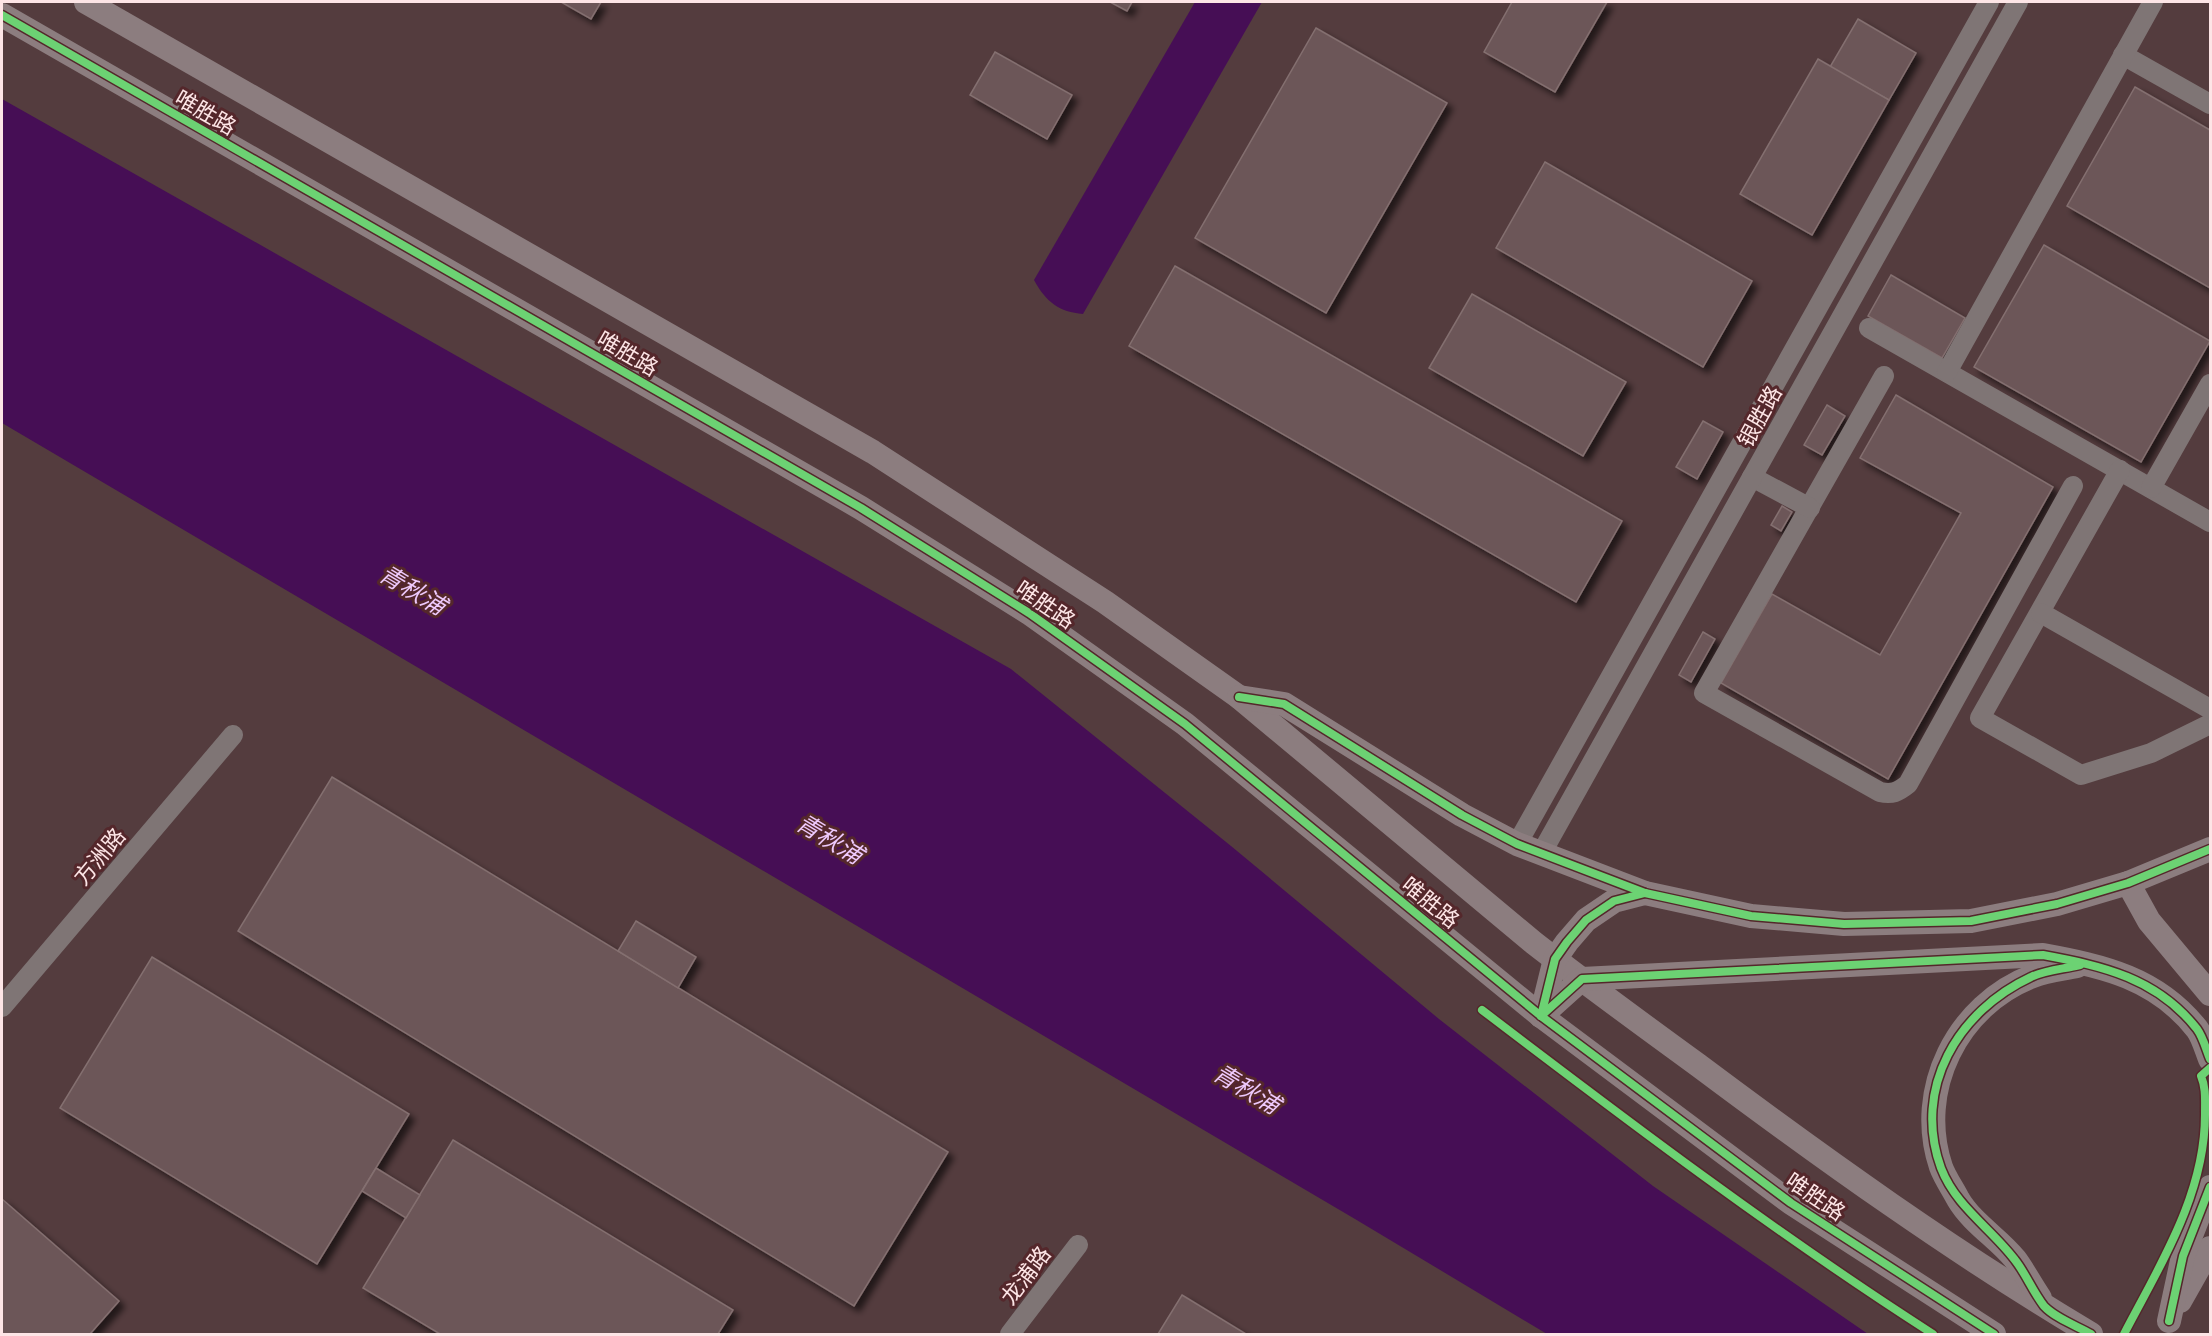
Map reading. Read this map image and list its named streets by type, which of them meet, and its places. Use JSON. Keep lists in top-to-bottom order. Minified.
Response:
{"streets":{"main road":["唯胜路"],"street":["银胜路","方洲路","龙浦路"]},"water":["青秋浦"]}
